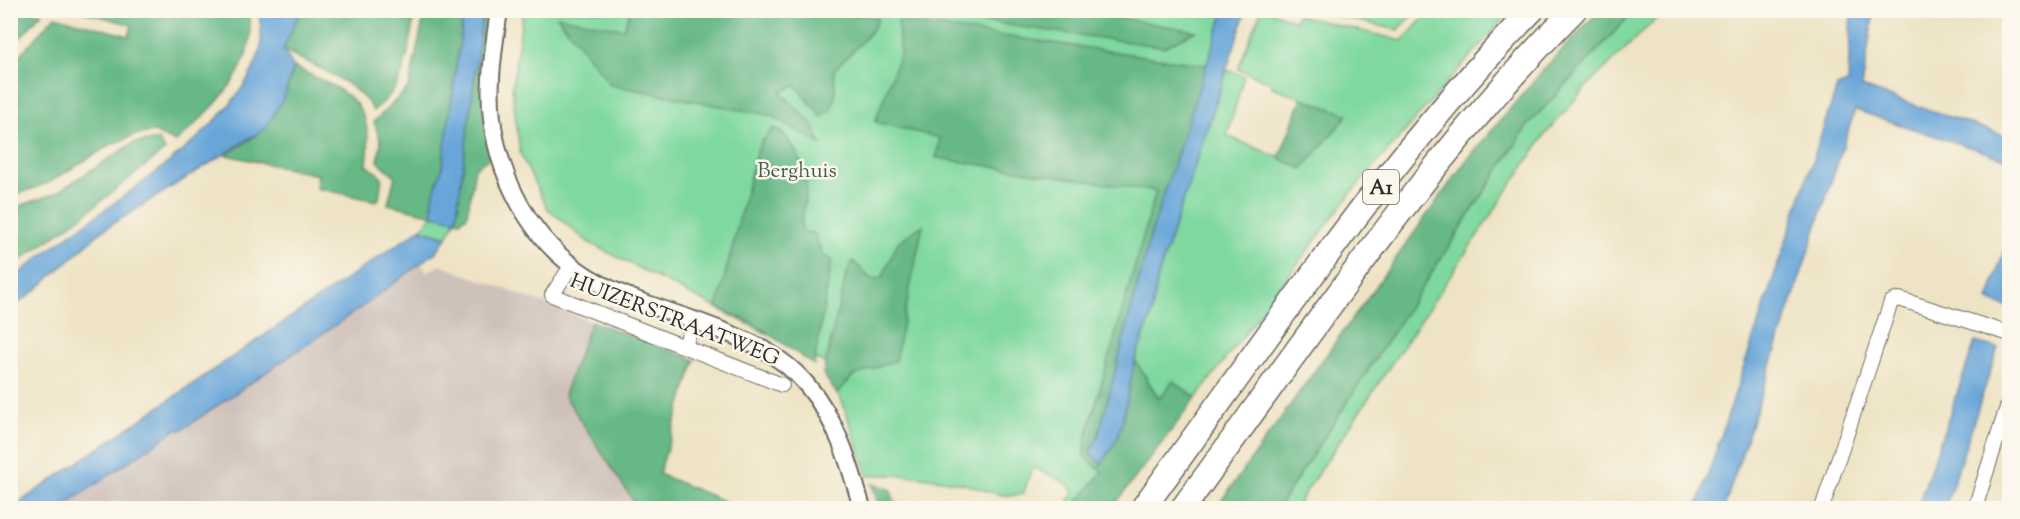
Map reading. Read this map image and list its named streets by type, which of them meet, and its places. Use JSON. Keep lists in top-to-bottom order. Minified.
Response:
{"streets":{"highway":["A1"],"street":["HUIZERSTRAATWEG"]},"parks":["Berghuis"]}
